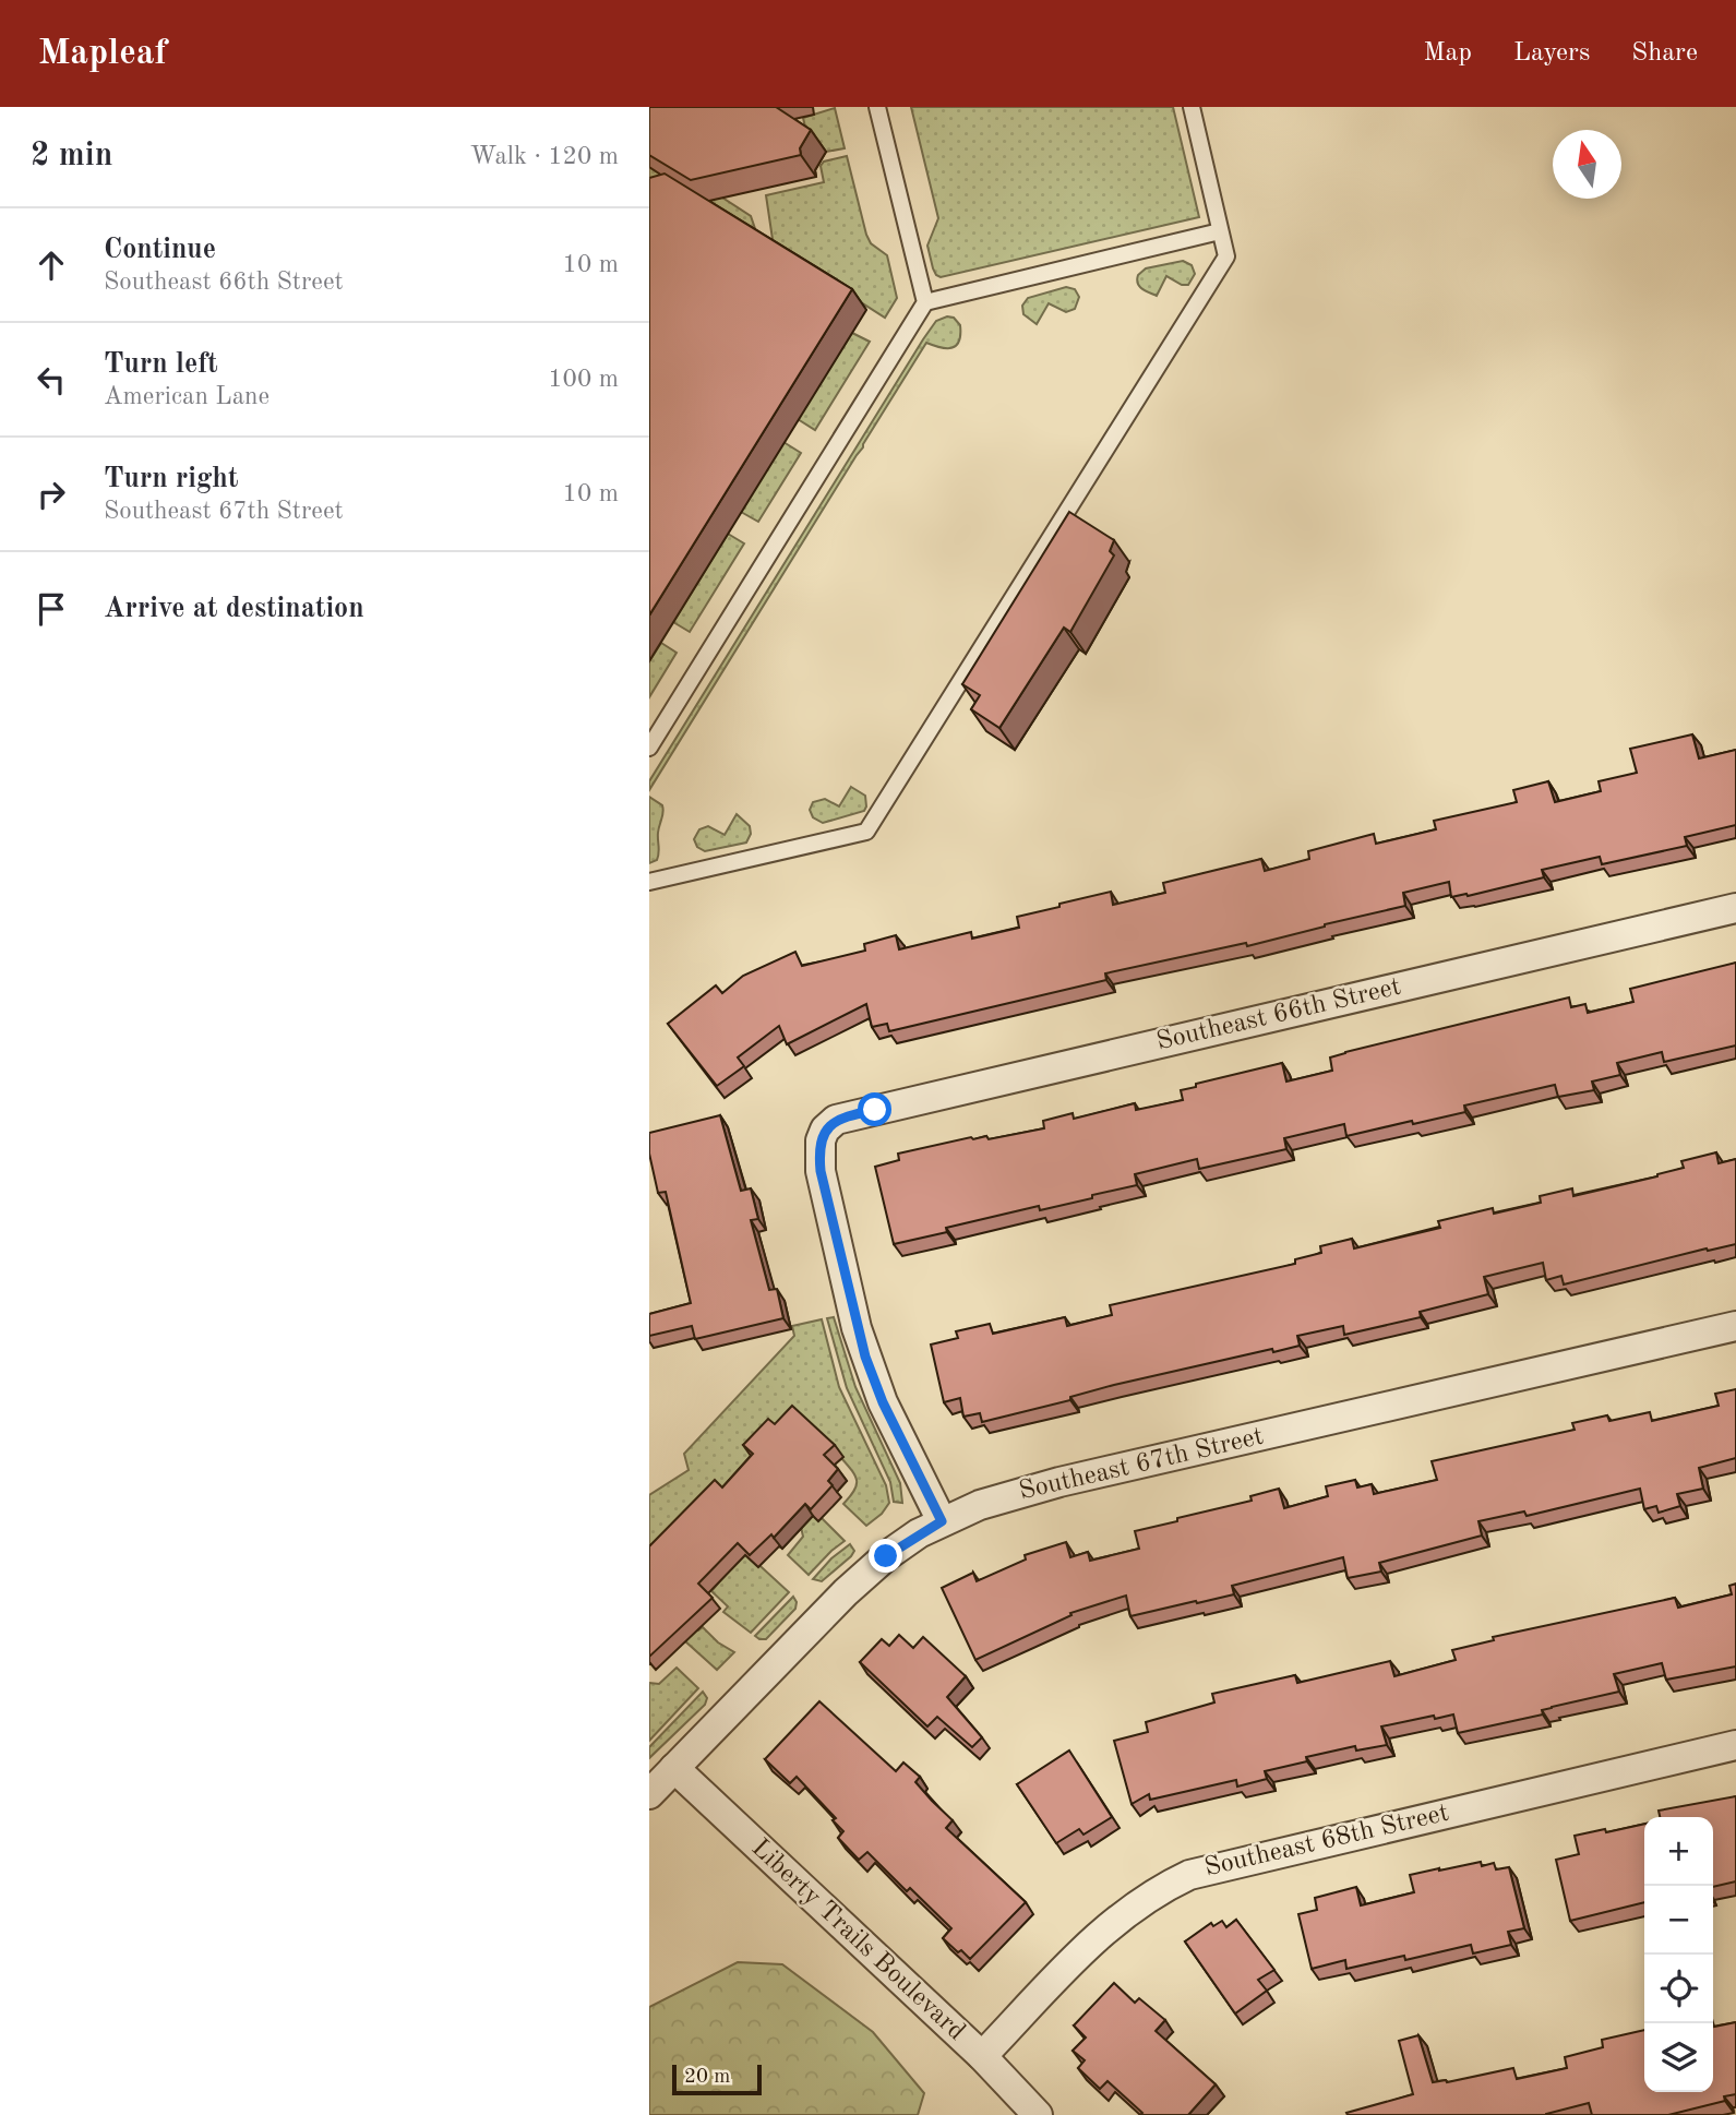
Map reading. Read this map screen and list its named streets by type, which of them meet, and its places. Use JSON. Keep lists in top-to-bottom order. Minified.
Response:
{"streets":{"street":["Southeast 66th Street","Southeast 67th Street","Southeast 68th Street","Liberty Trails Boulevard"]},"crossings":[["Southeast 66th Street","Southeast 67th Street"],["Southeast 67th Street","Liberty Trails Boulevard"],["Southeast 68th Street","Liberty Trails Boulevard"]],"scale_bar":"20 m","north":"top","page":{"header":"Mapleaf","nav":["Map","Layers","Share"],"heading":["2 min","Walk · 120 m"],"list":[["Continue","Southeast 66th Street","10 m"],["Turn left","American Lane","100 m"],["Turn right","Southeast 67th Street","10 m"],"Arrive at destination"],"map_buttons":["+","−"],"scale":"20 m"}}
